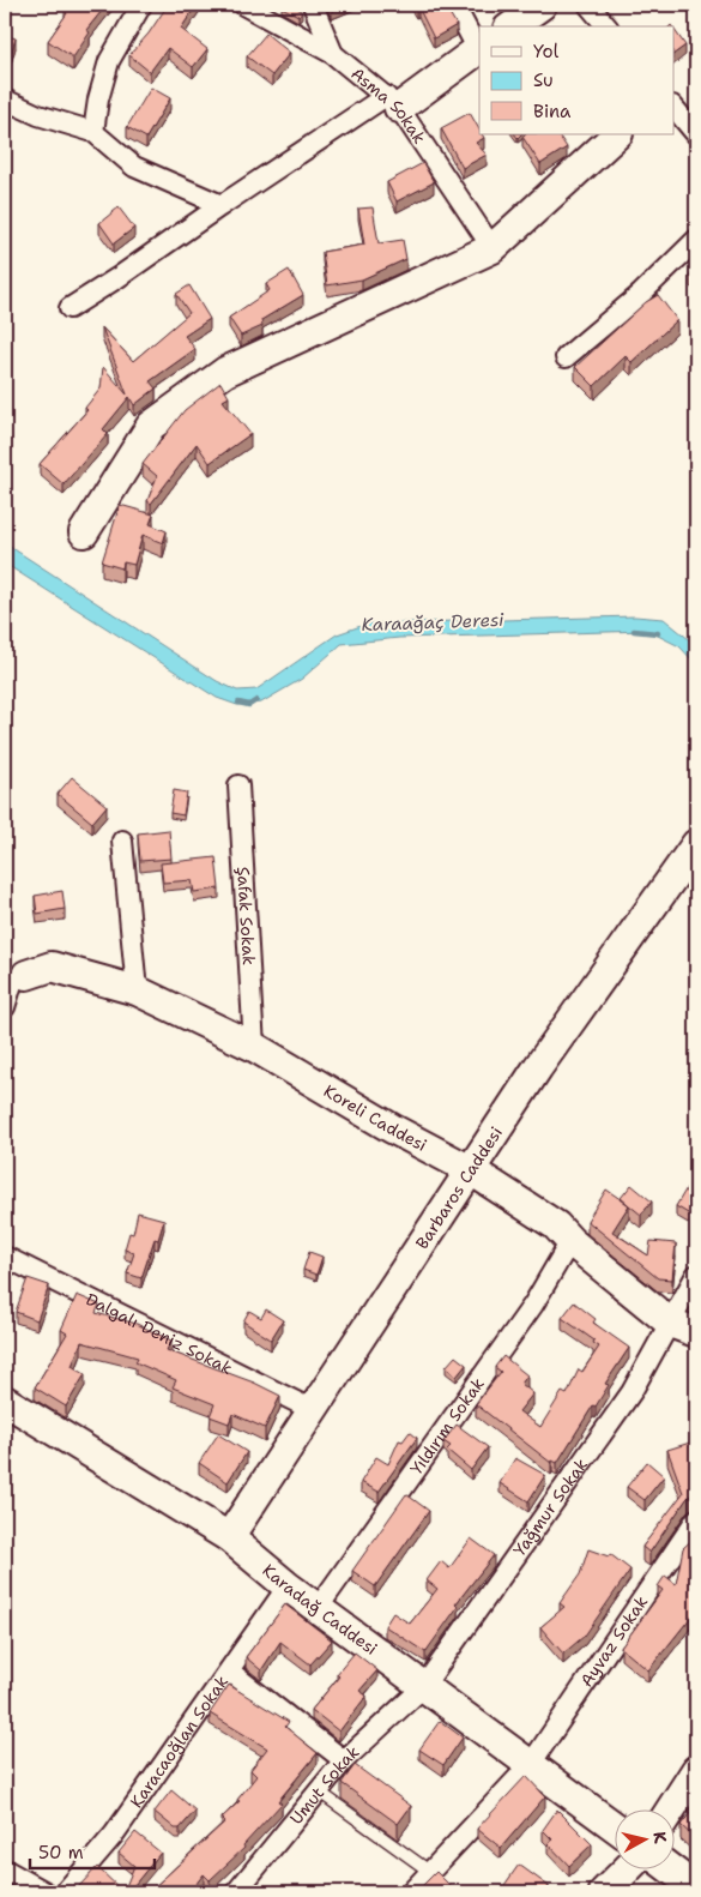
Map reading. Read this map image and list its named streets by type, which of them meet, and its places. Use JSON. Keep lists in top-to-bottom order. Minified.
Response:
{"streets":{"street":["Asma Sokak","Şafak Sokak","Koreli Caddesi","Barbaros Caddesi","Dalgalı Deniz Sokak","Yıldırım Sokak","Yağmur Sokak","Karadağ Caddesi","Ayvaz Sokak","Karacaoğlan Sokak","Umut Sokak"]},"crossings":[["Şafak Sokak","Koreli Caddesi"],["Koreli Caddesi","Barbaros Caddesi"],["Koreli Caddesi","Yıldırım Sokak"],["Koreli Caddesi","Yağmur Sokak"],["Barbaros Caddesi","Dalgalı Deniz Sokak"],["Barbaros Caddesi","Karadağ Caddesi"],["Yıldırım Sokak","Karadağ Caddesi"],["Yağmur Sokak","Karadağ Caddesi"],["Yağmur Sokak","Umut Sokak"],["Karadağ Caddesi","Ayvaz Sokak"],["Karadağ Caddesi","Karacaoğlan Sokak"],["Karadağ Caddesi","Umut Sokak"]],"water":["Karaağaç Deresi"],"legend":["Yol","Su","Bina"],"scale_bar":"50 m","north":"right"}
